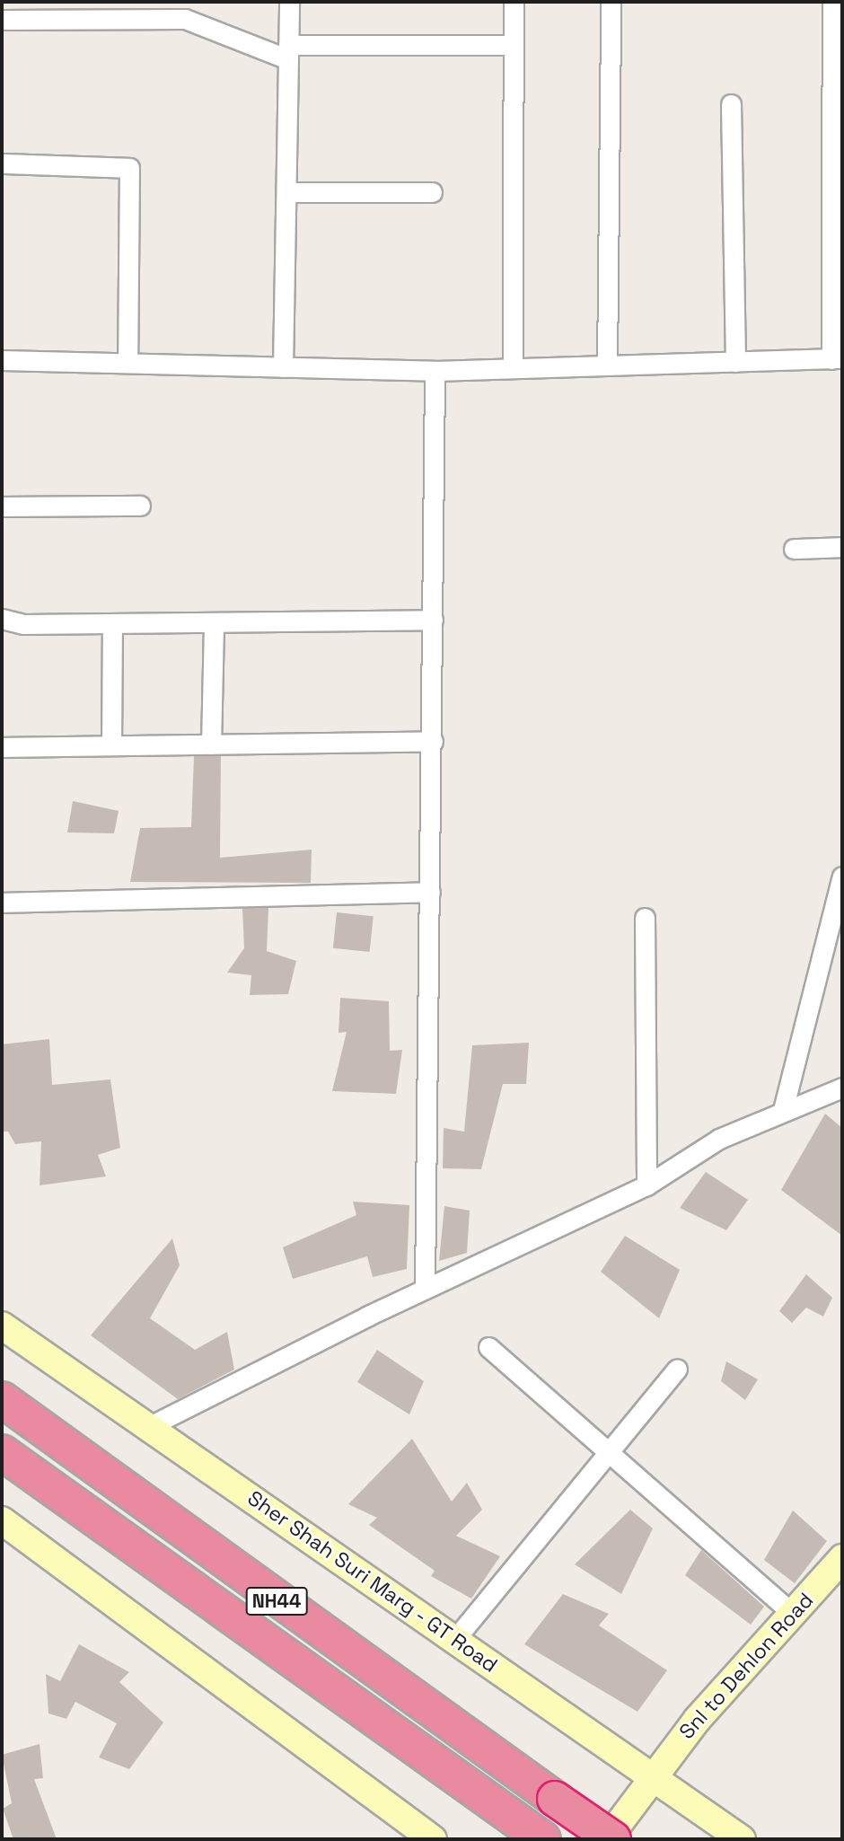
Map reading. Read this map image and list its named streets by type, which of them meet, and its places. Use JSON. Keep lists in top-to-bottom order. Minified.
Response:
{"streets":{"highway":["NH44"],"street":["Sher Shah Suri Marg - GT Road","Snl to Dehlon Road"]},"crossings":[["Sher Shah Suri Marg - GT Road","Snl to Dehlon Road"]]}
